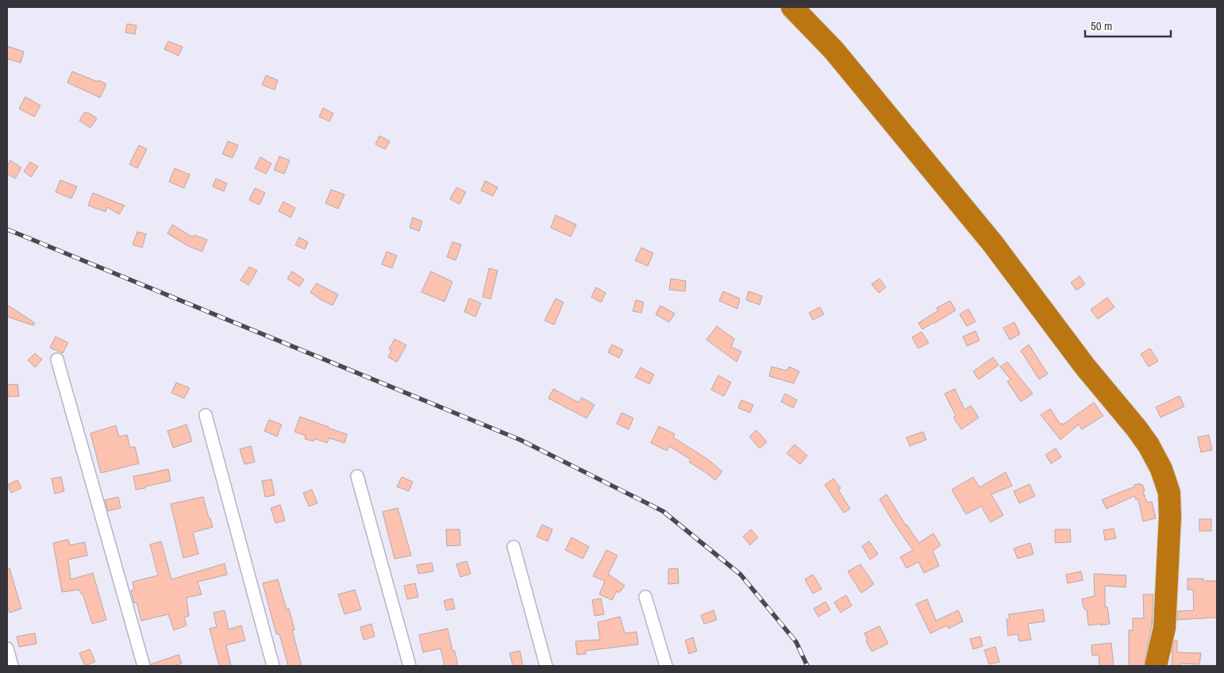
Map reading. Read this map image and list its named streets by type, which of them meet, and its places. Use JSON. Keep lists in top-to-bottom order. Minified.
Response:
{"scale_bar":"50 m"}
